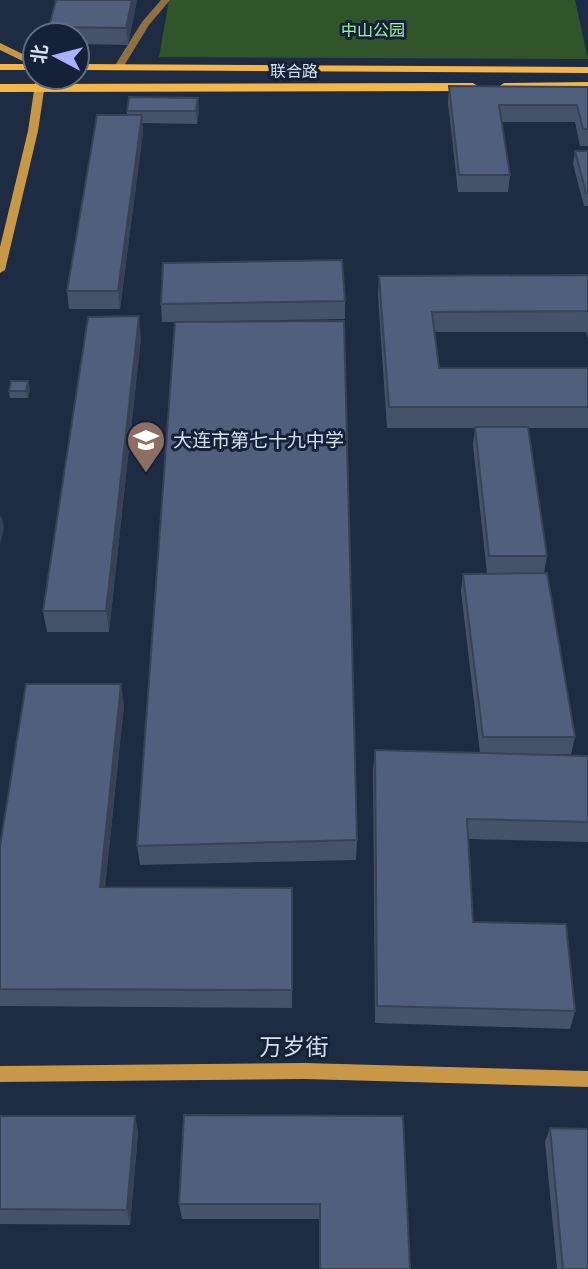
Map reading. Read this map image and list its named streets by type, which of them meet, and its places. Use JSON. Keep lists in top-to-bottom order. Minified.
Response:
{"streets":{"main road":["联合路"],"street":["万岁街"]},"parks":["中山公园"],"places":{"school or university":["大连市第七十九中学"]},"north":"left"}
